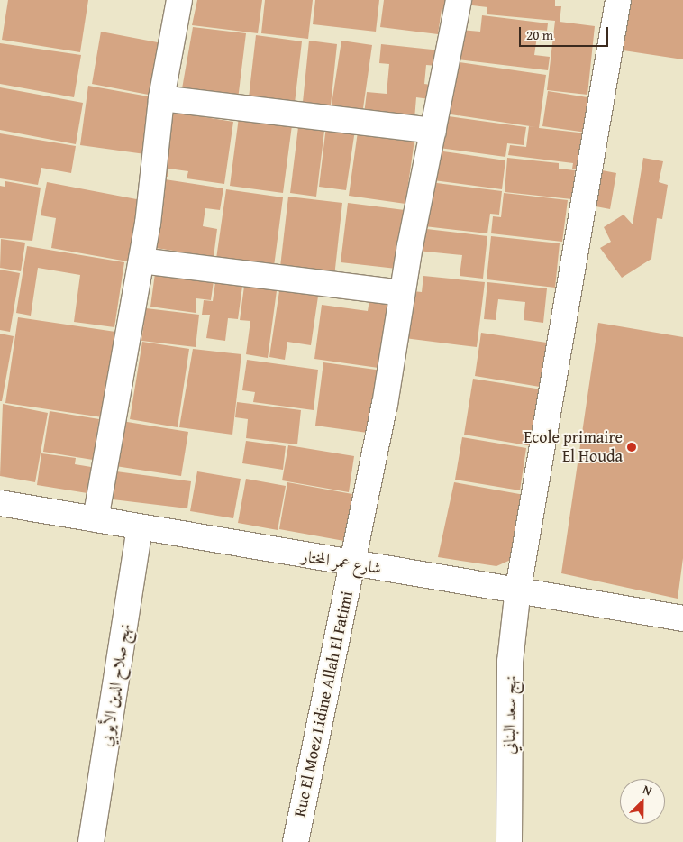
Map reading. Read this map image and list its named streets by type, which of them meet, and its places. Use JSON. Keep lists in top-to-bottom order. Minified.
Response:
{"streets":{"street":["شارع عمر المختار","نهج صلاح الدين الأيوبي","Rue El Moez Lidine Allah El Fatimi","نهج سعد البناني"]},"crossings":[["شارع عمر المختار","نهج صلاح الدين الأيوبي"],["شارع عمر المختار","Rue El Moez Lidine Allah El Fatimi"],["شارع عمر المختار","نهج سعد البناني"]],"places":["Ecole primaire El Houda"],"scale_bar":"20 m","north":"top right"}
